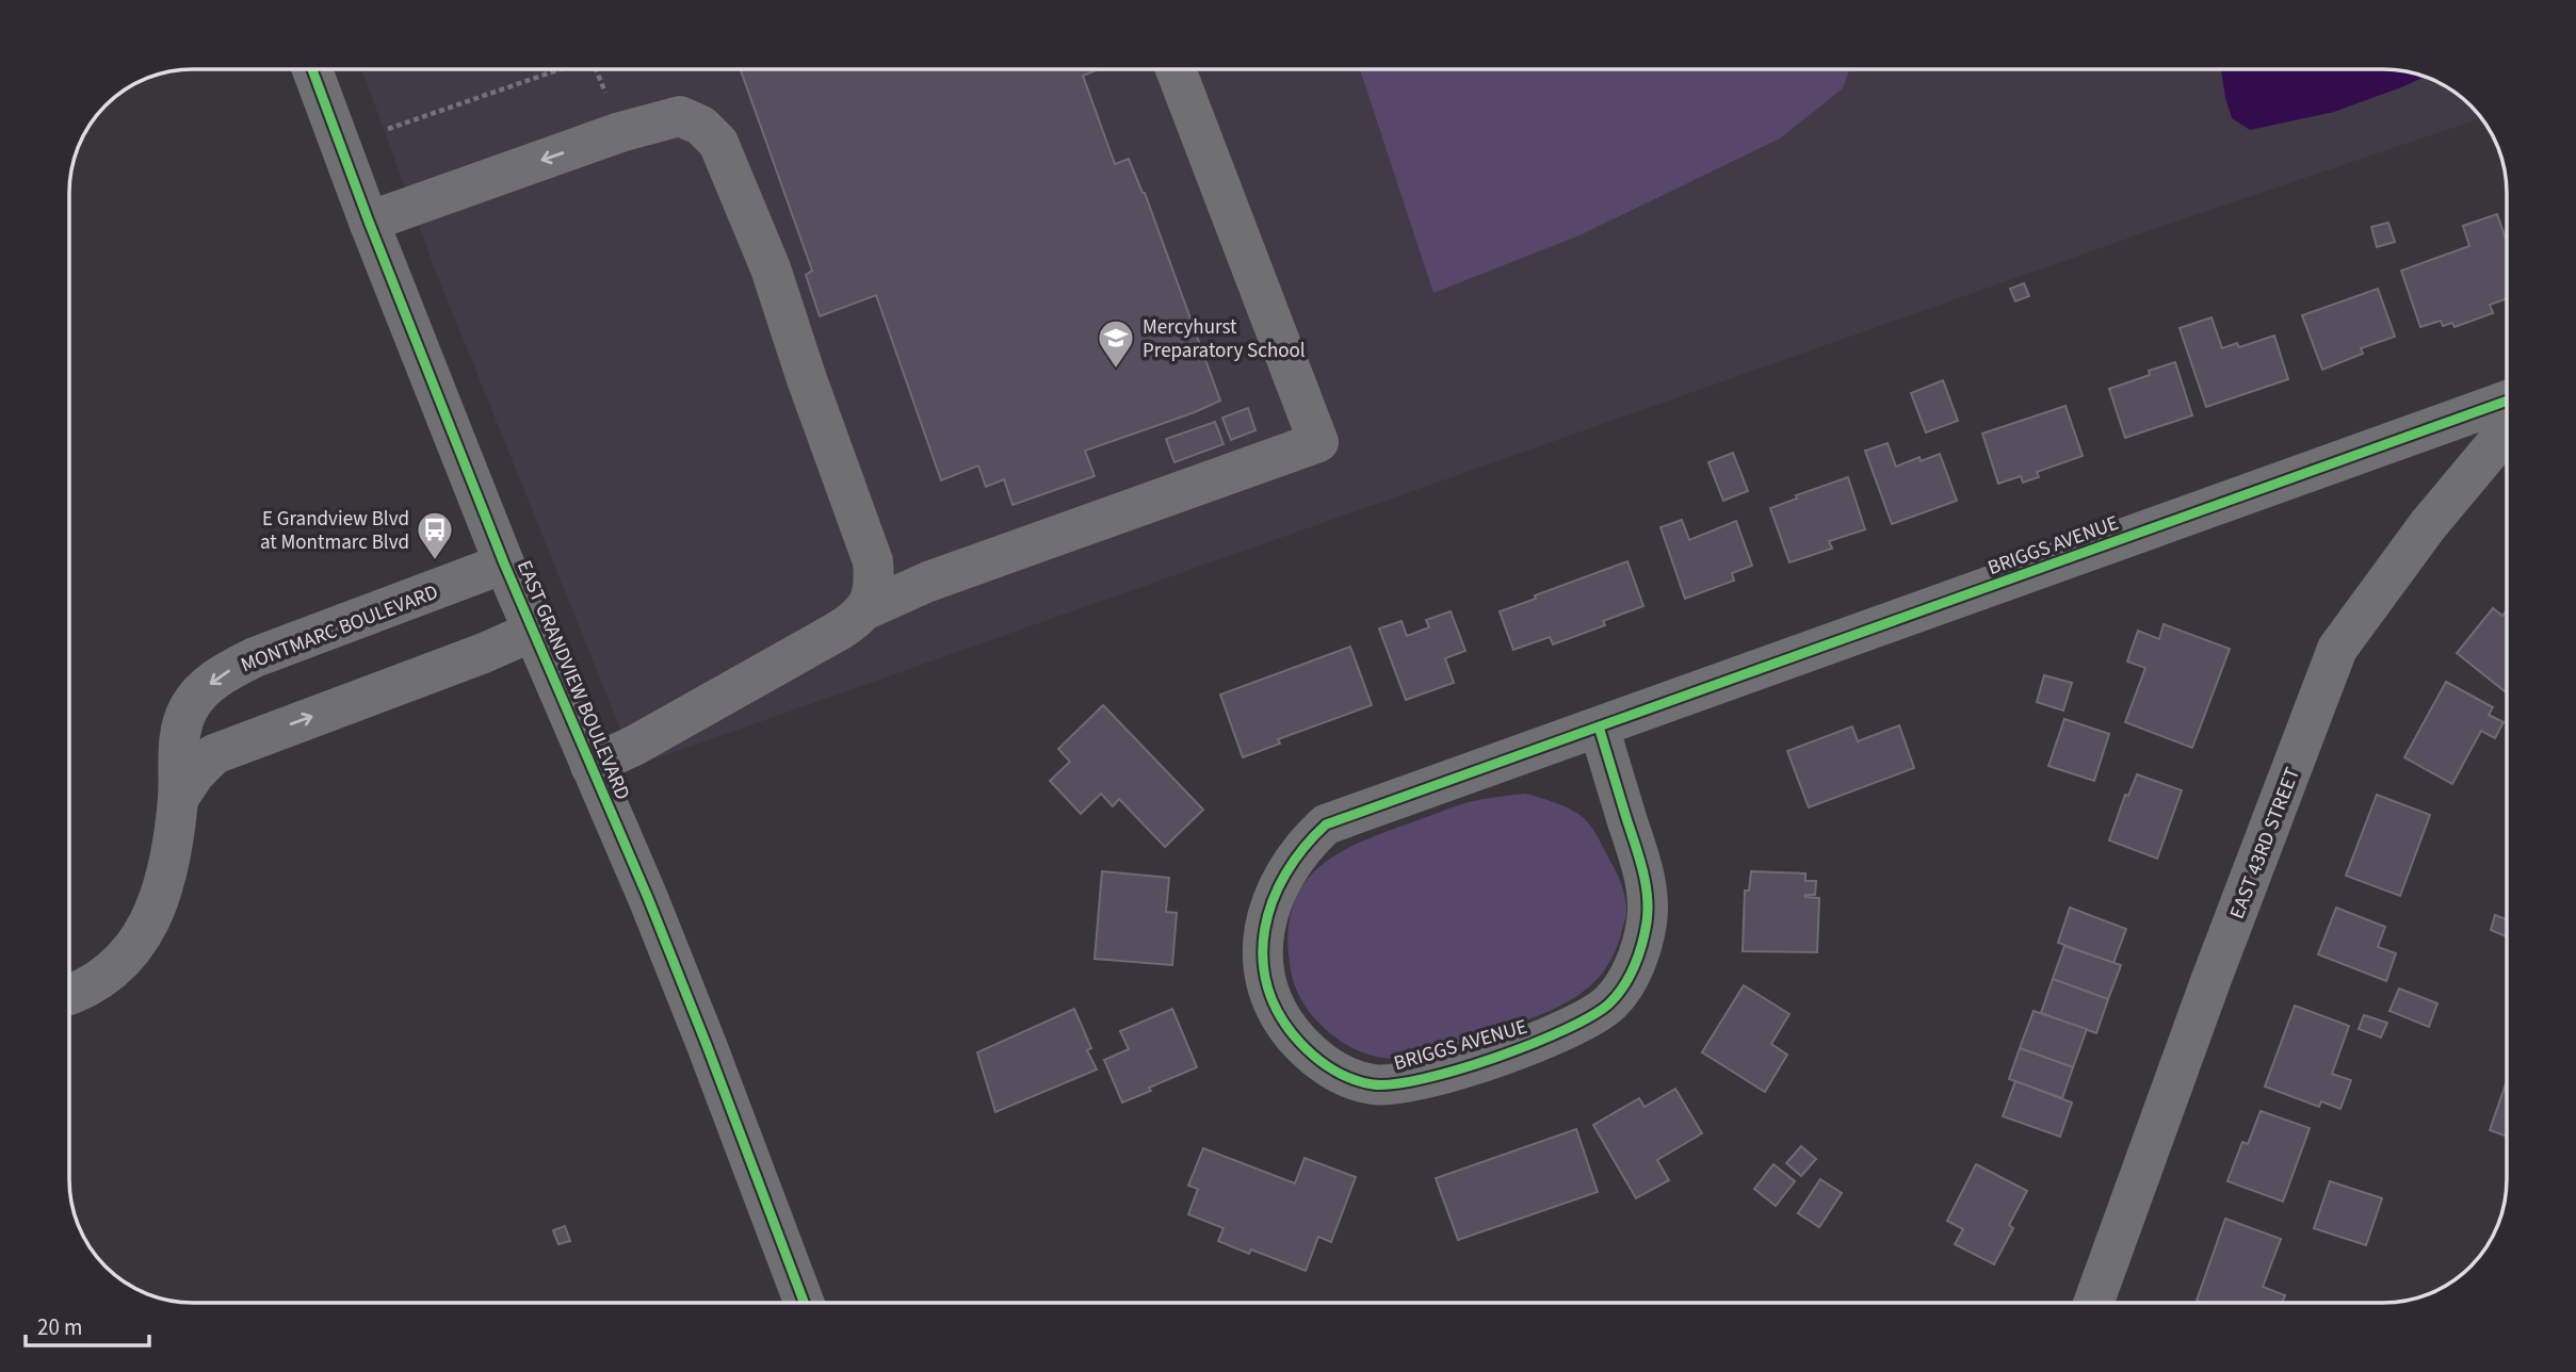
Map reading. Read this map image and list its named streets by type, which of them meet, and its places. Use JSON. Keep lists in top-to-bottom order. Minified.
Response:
{"streets":{"street":["BRIGGS AVENUE","MONTMARC BOULEVARD","EAST GRANDVIEW BOULEVARD","EAST 43RD STREET"]},"crossings":[["MONTMARC BOULEVARD","EAST GRANDVIEW BOULEVARD"]],"places":{"school or university":["Mercyhurst Preparatory School"],"bus stop":["E Grandview Blvd at Montmarc Blvd"]},"scale_bar":"20 m"}
